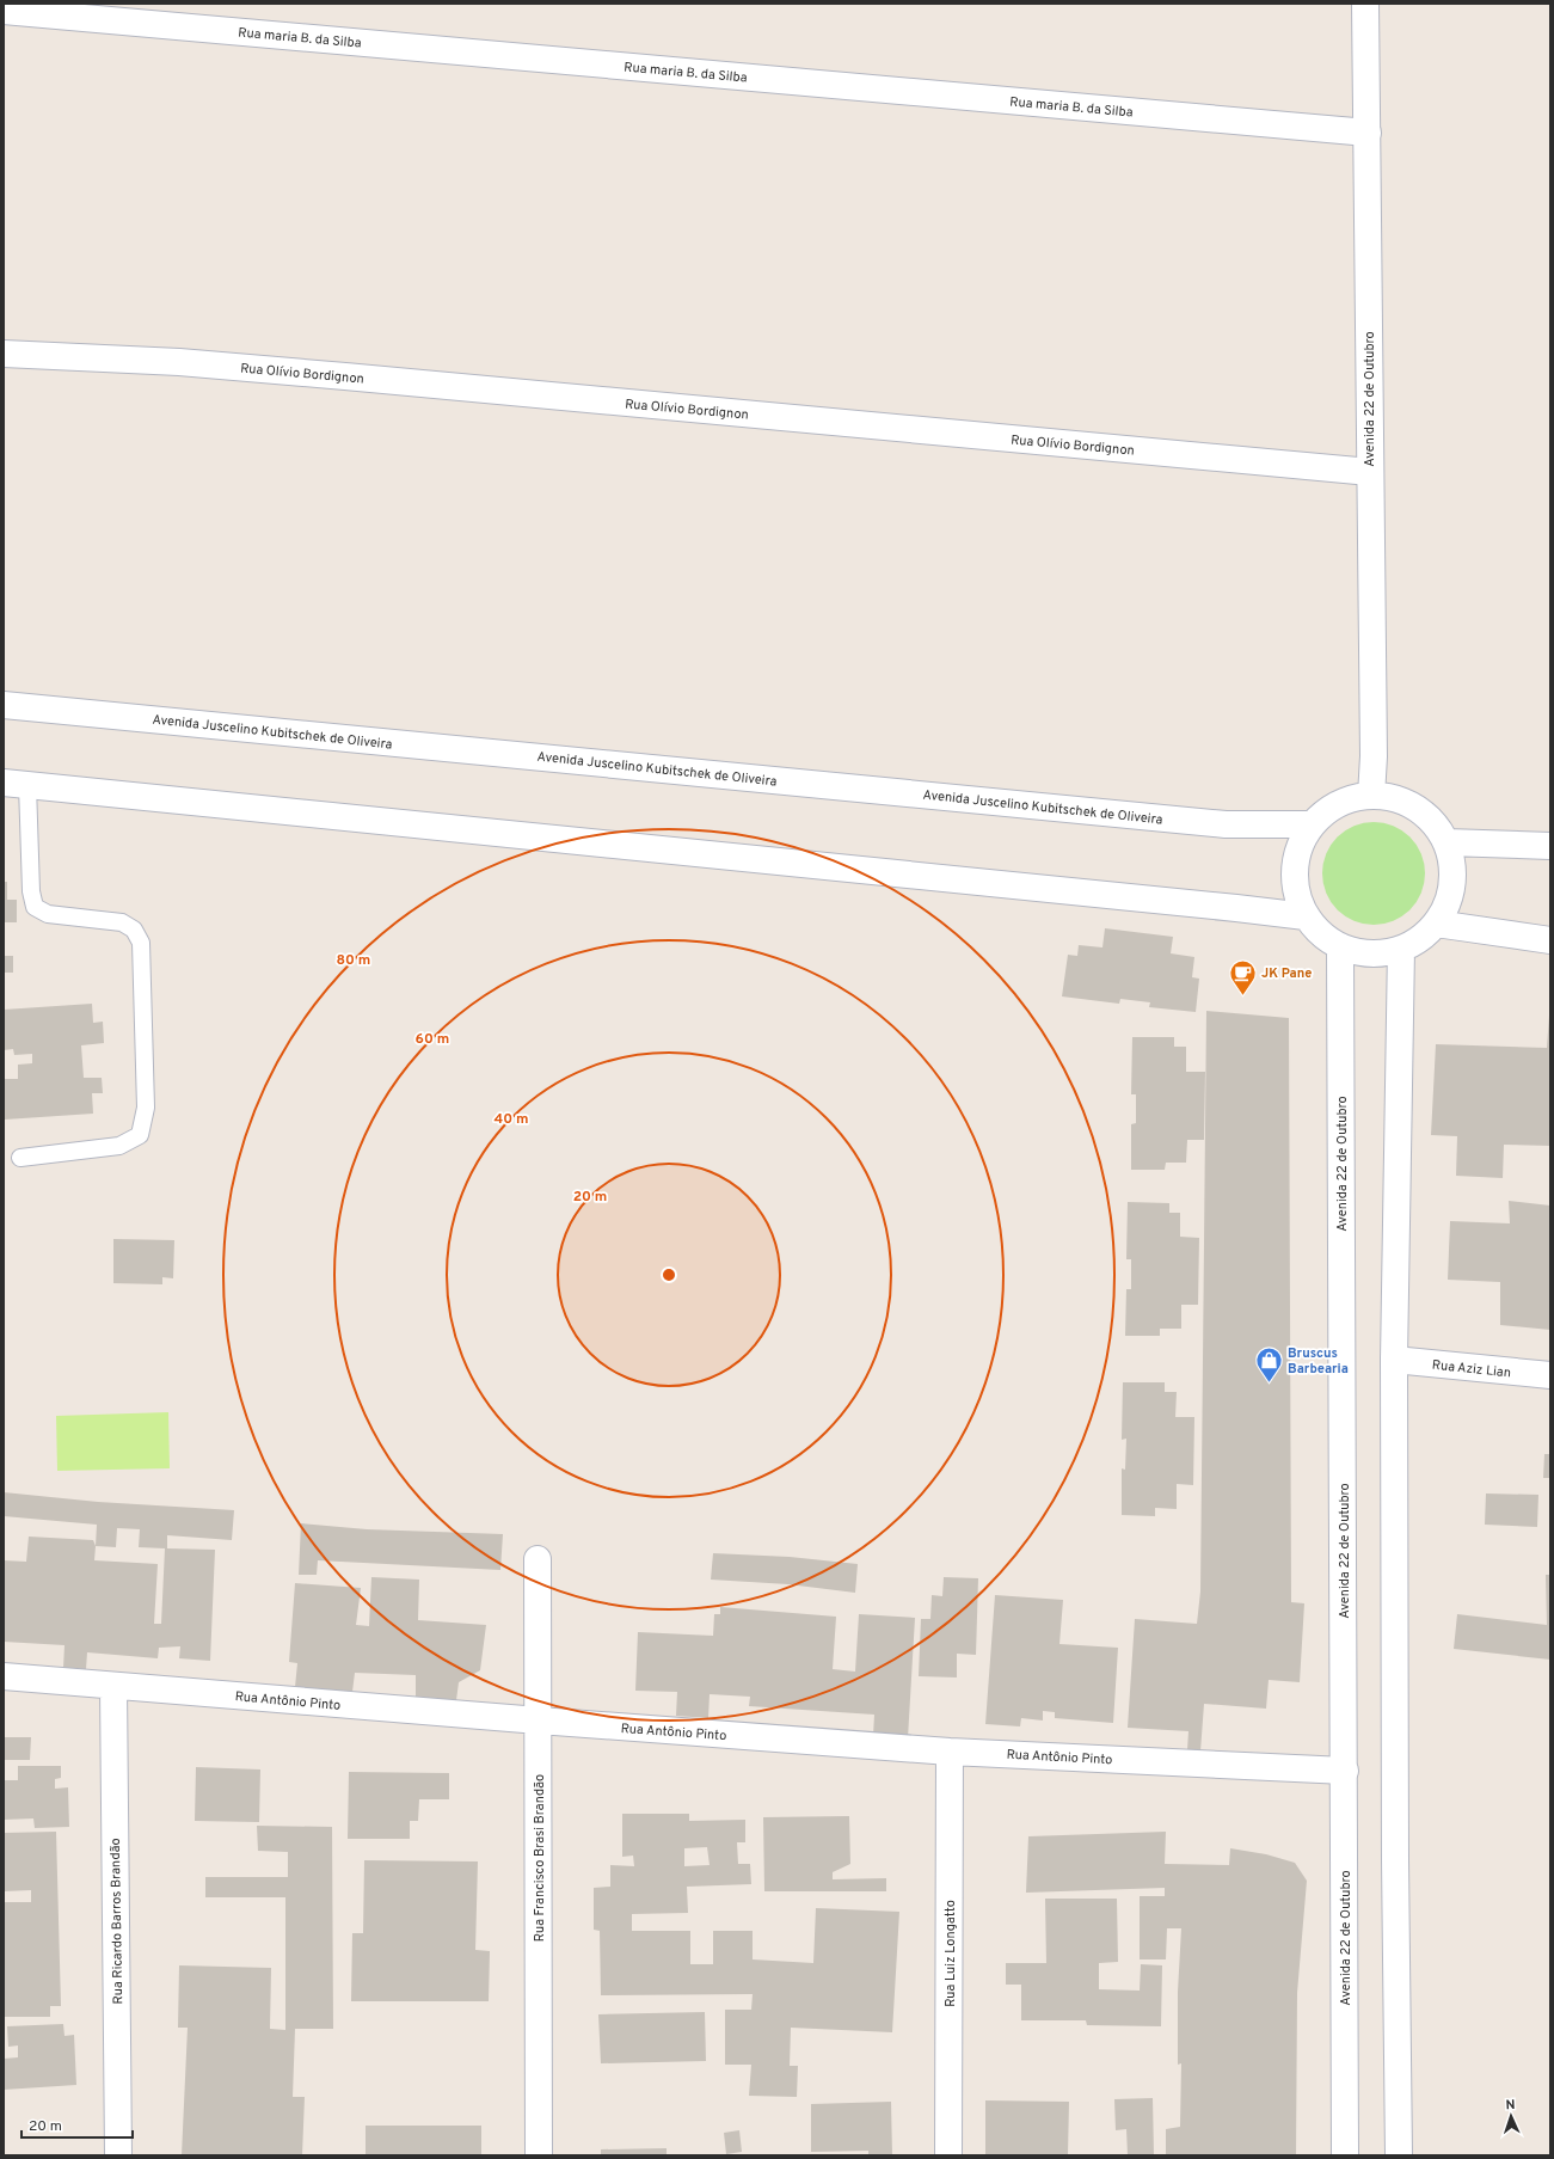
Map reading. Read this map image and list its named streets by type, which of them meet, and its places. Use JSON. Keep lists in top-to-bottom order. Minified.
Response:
{"streets":{"street":["Rua maria B. da Silba","Rua Olívio Bordignon","Avenida 22 de Outubro","Avenida Juscelino Kubitschek de Oliveira","Rua Aziz Lian","Rua Antônio Pinto","Rua Francisco Brasi Brandão","Rua Ricardo Barros Brandão","Rua Luiz Longatto"]},"crossings":[["Rua maria B. da Silba","Avenida 22 de Outubro"],["Rua Olívio Bordignon","Avenida 22 de Outubro"],["Avenida 22 de Outubro","Avenida Juscelino Kubitschek de Oliveira"],["Avenida 22 de Outubro","Rua Antônio Pinto"],["Rua Antônio Pinto","Rua Francisco Brasi Brandão"],["Rua Antônio Pinto","Rua Ricardo Barros Brandão"],["Rua Antônio Pinto","Rua Luiz Longatto"]],"places":{"cafe":["JK Pane"],"shop":["Bruscus Barbearia"]},"scale_bar":"20 m","north":"top","rings":["80 m","60 m","40 m","20 m"]}
